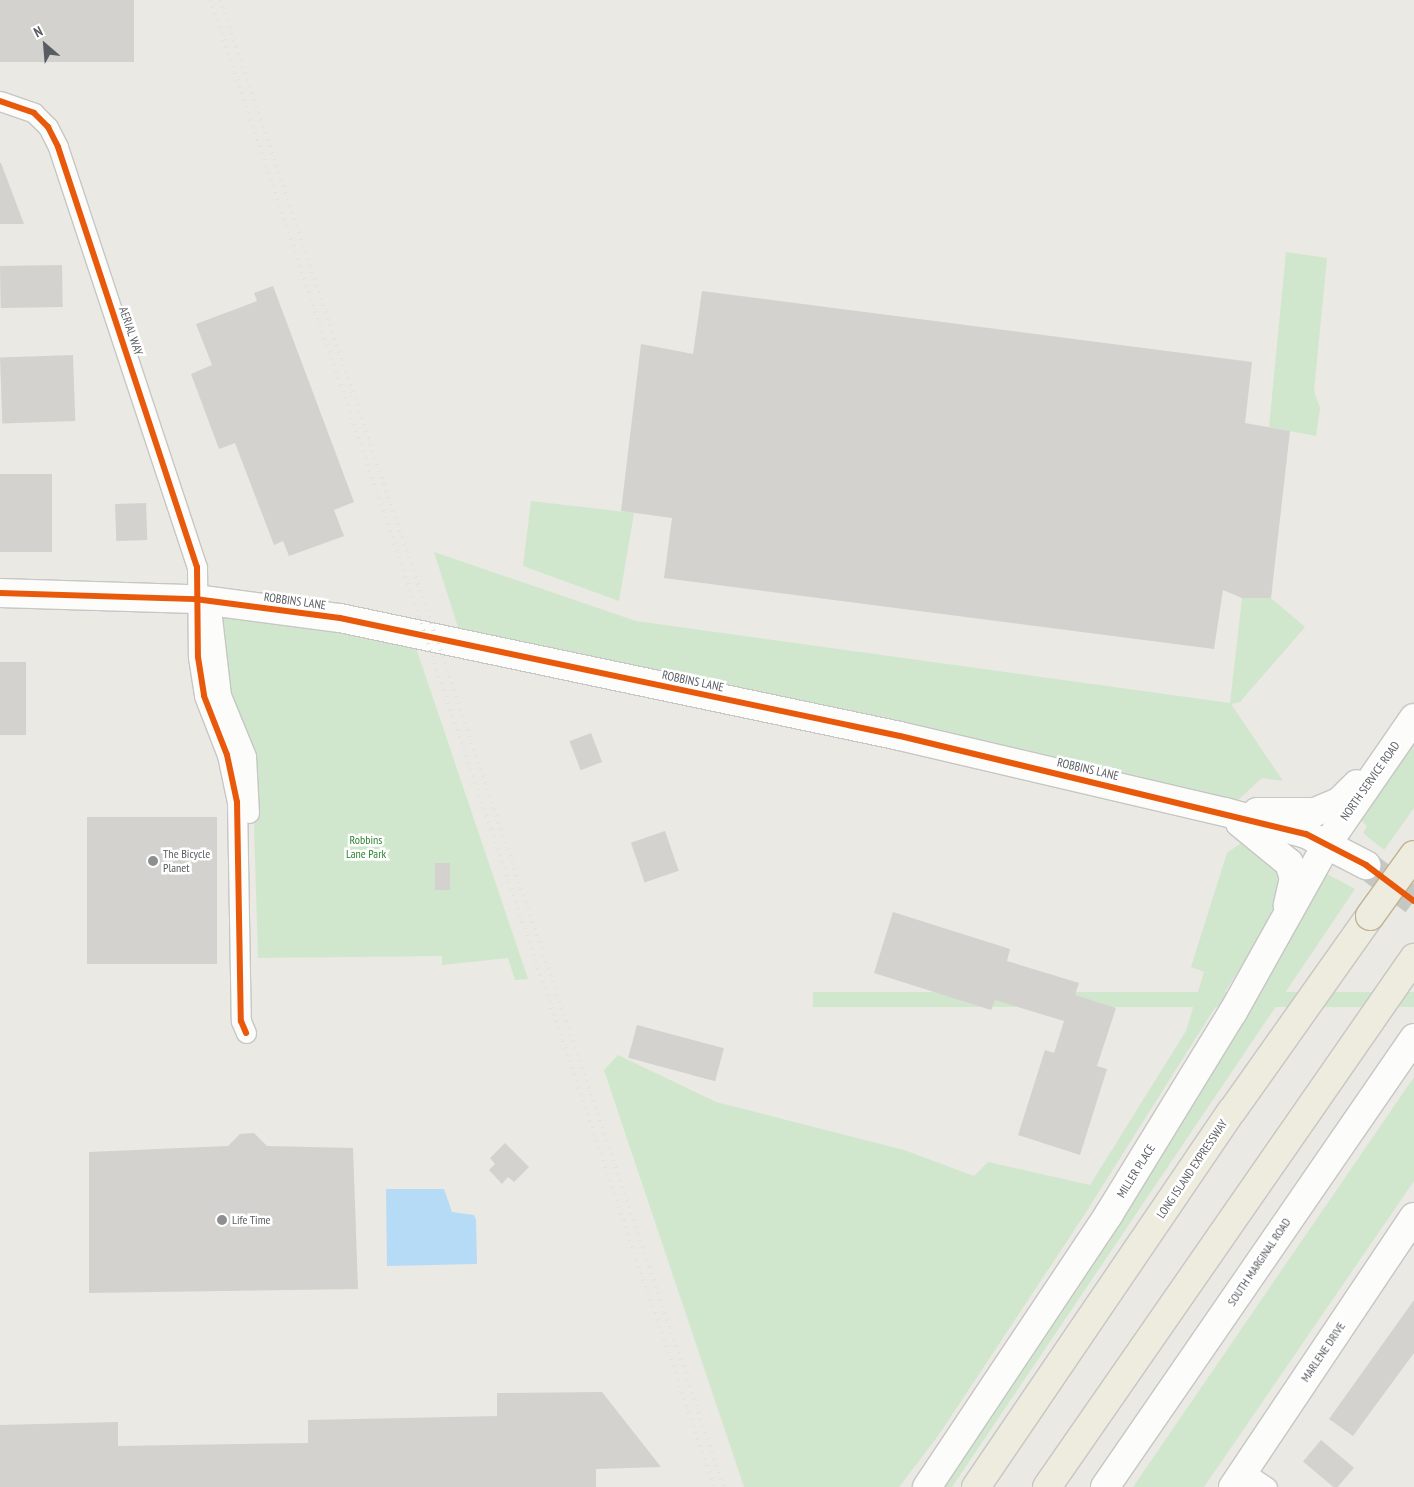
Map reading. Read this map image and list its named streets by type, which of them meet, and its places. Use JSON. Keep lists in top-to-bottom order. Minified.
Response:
{"streets":{"highway":["LONG ISLAND EXPRESSWAY"],"street":["AERIAL WAY","ROBBINS LANE","NORTH SERVICE ROAD","MILLER PLACE","SOUTH MARGINAL ROAD","MARLENE DRIVE"]},"crossings":[["AERIAL WAY","ROBBINS LANE"],["ROBBINS LANE","NORTH SERVICE ROAD"],["ROBBINS LANE","MILLER PLACE"],["NORTH SERVICE ROAD","MILLER PLACE"]],"parks":["Robbins Lane Park"],"places":["The Bicycle Planet","Life Time"],"north":"top left"}
